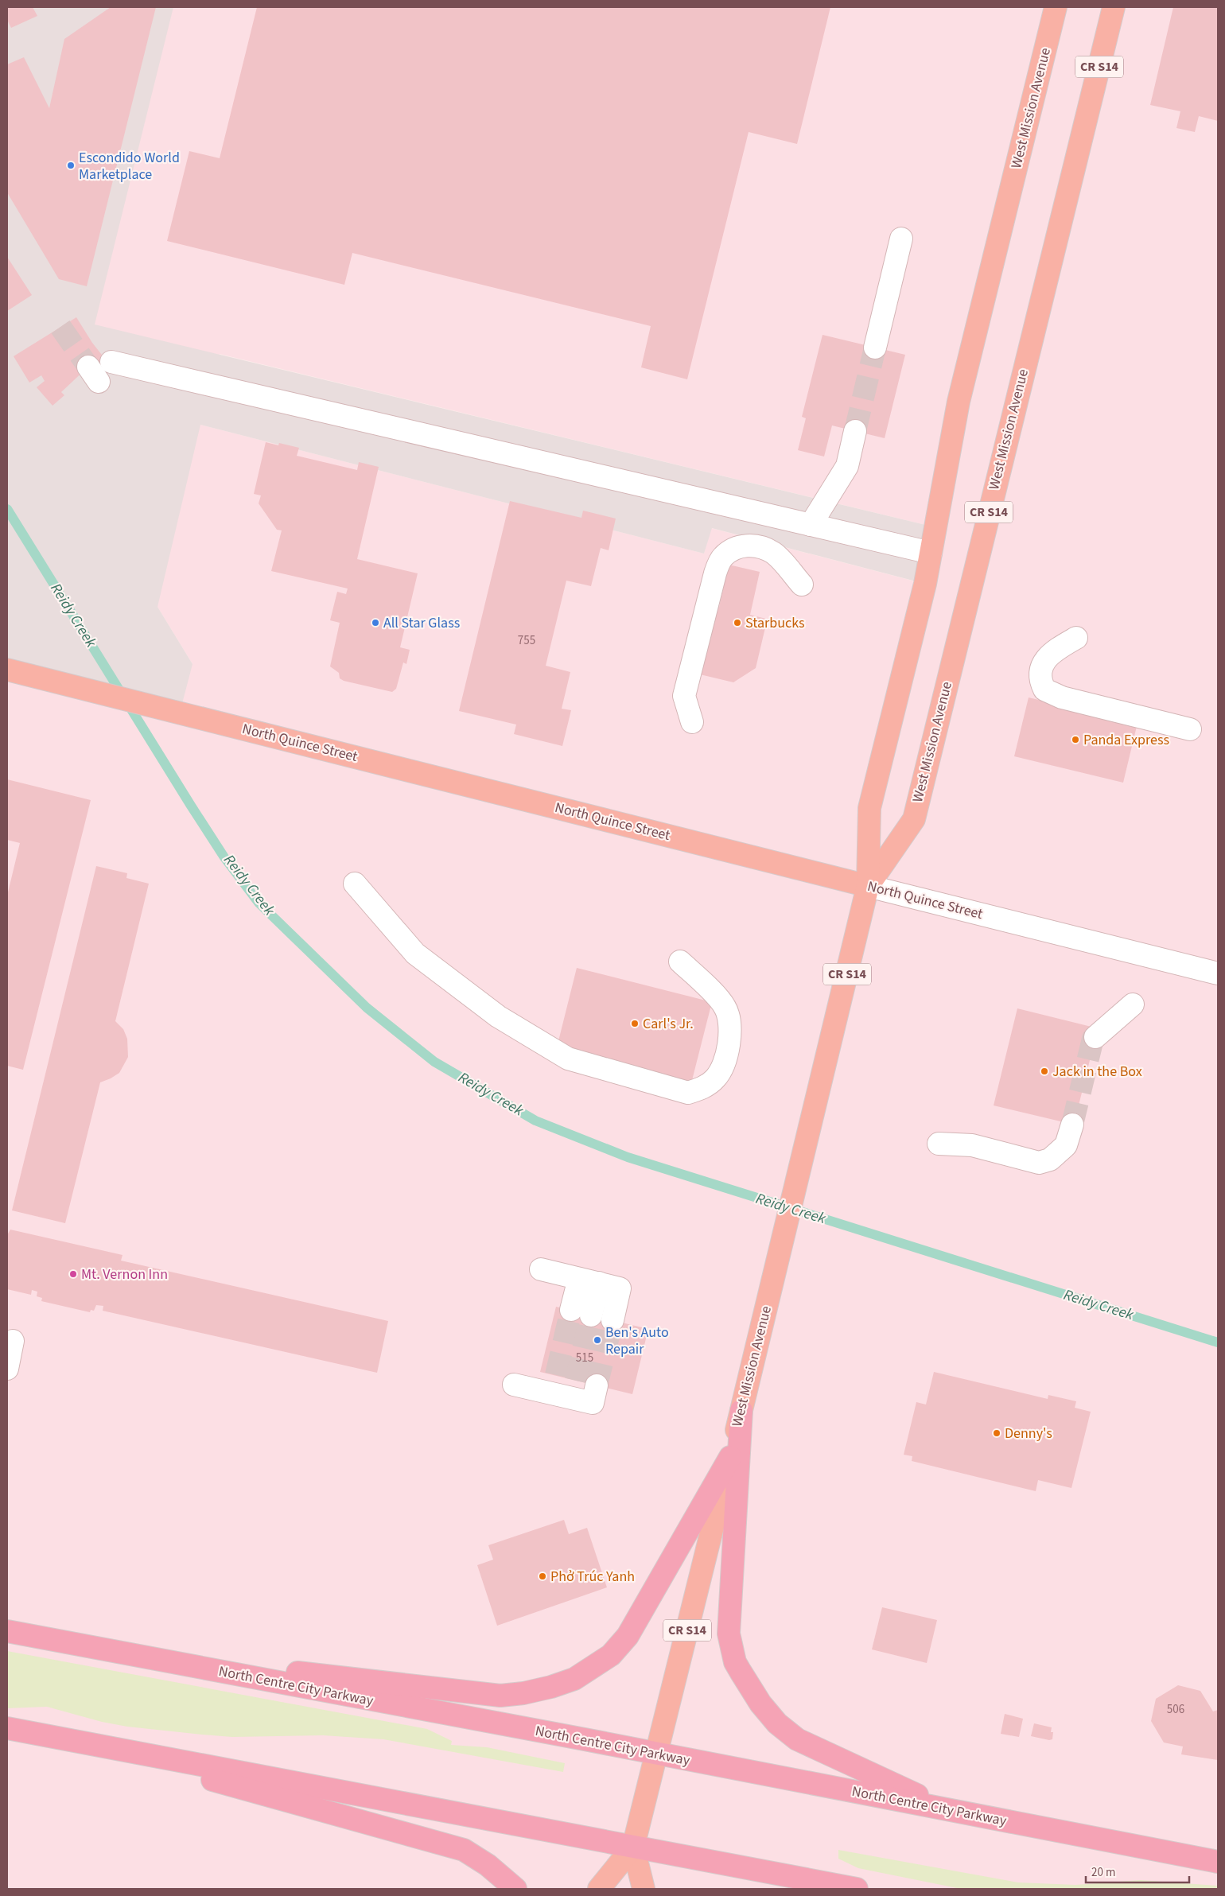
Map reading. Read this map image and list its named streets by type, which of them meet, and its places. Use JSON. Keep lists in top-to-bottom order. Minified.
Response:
{"streets":{"highway":["North Centre City Parkway"],"main road":["CR S14","West Mission Avenue","North Quince Street"]},"crossings":[["West Mission Avenue","North Quince Street"],["West Mission Avenue","North Centre City Parkway"]],"water":["Reidy Creek"],"places":["Escondido World Marketplace","All Star Glass","Starbucks","Panda Express","Carl's Jr.","Jack in the Box","Mt. Vernon Inn","Ben's Auto Repair","Denny's","Phở Trúc Yanh"],"house_numbers":["755","515","506"],"scale_bar":"20 m"}
